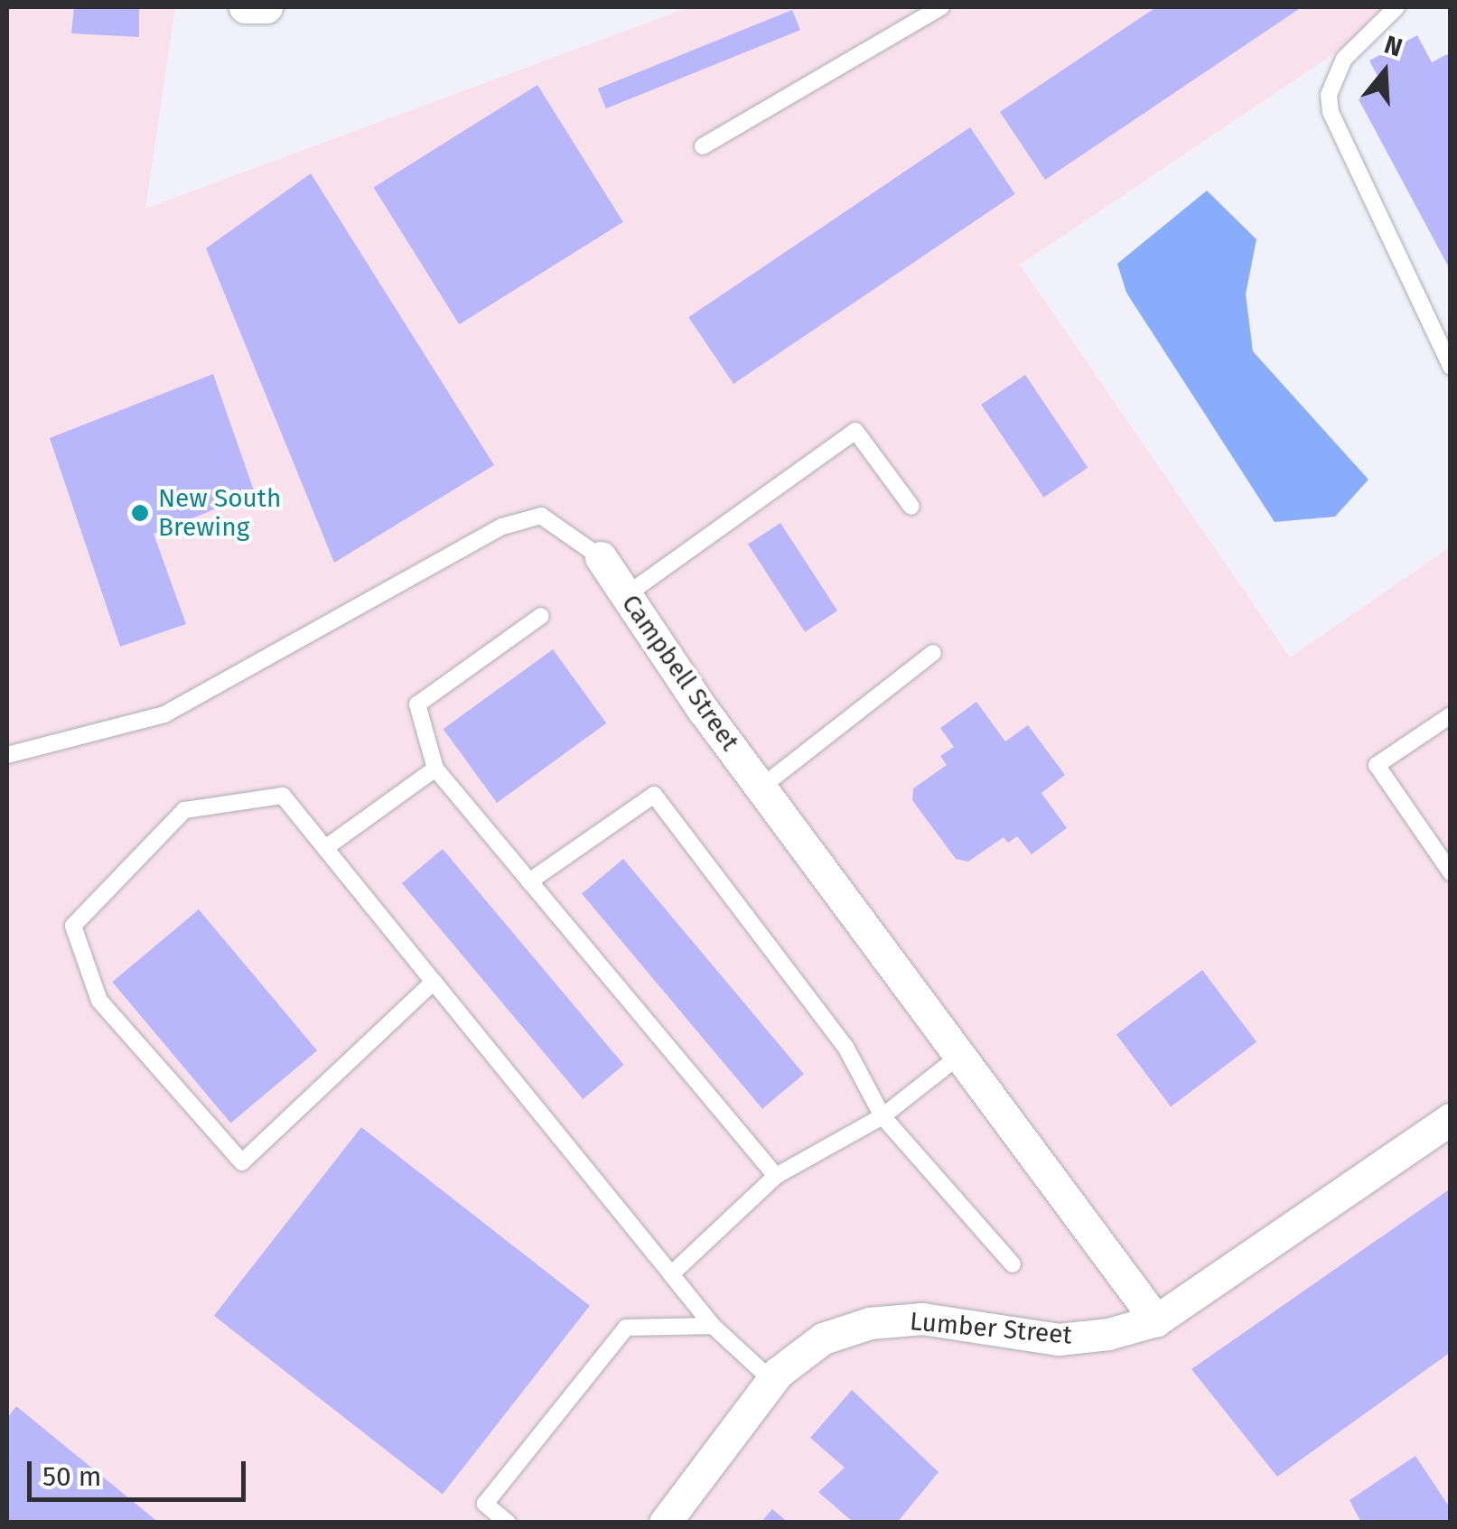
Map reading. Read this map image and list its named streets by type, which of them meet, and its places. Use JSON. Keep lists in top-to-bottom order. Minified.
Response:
{"streets":{"street":["Campbell Street","Lumber Street"]},"crossings":[["Campbell Street","Lumber Street"]],"places":["New South Brewing"],"scale_bar":"50 m","north":"top"}
